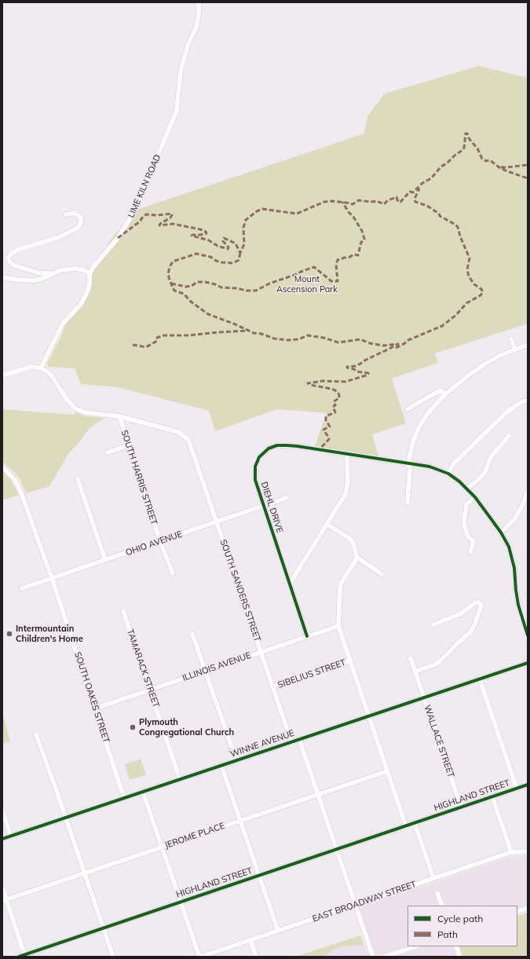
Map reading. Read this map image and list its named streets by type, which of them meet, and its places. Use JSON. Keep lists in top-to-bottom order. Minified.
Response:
{"streets":{"street":["LIME KILN ROAD","SOUTH HARRIS STREET","DIEHL DRIVE","OHIO AVENUE","SOUTH SANDERS STREET","ILLINOIS AVENUE","TAMARACK STREET","SIBELIUS STREET","SOUTH OAKES STREET","WALLACE STREET","WINNE AVENUE","HIGHLAND STREET","JEROME PLACE","EAST BROADWAY STREET"]},"crossings":[["SOUTH HARRIS STREET","OHIO AVENUE"],["SOUTH HARRIS STREET","SOUTH SANDERS STREET"],["DIEHL DRIVE","OHIO AVENUE"],["DIEHL DRIVE","ILLINOIS AVENUE"],["OHIO AVENUE","SOUTH SANDERS STREET"],["OHIO AVENUE","SOUTH OAKES STREET"],["SOUTH SANDERS STREET","ILLINOIS AVENUE"],["SOUTH SANDERS STREET","SIBELIUS STREET"],["SOUTH SANDERS STREET","WINNE AVENUE"],["ILLINOIS AVENUE","TAMARACK STREET"],["ILLINOIS AVENUE","SOUTH OAKES STREET"],["TAMARACK STREET","WINNE AVENUE"],["SOUTH OAKES STREET","WINNE AVENUE"],["WALLACE STREET","WINNE AVENUE"],["WALLACE STREET","HIGHLAND STREET"]],"parks":["Mount Ascension Park"],"places":["Intermountain Children's Home","Plymouth Congregational Church"],"legend":["Cycle path","Path"]}
